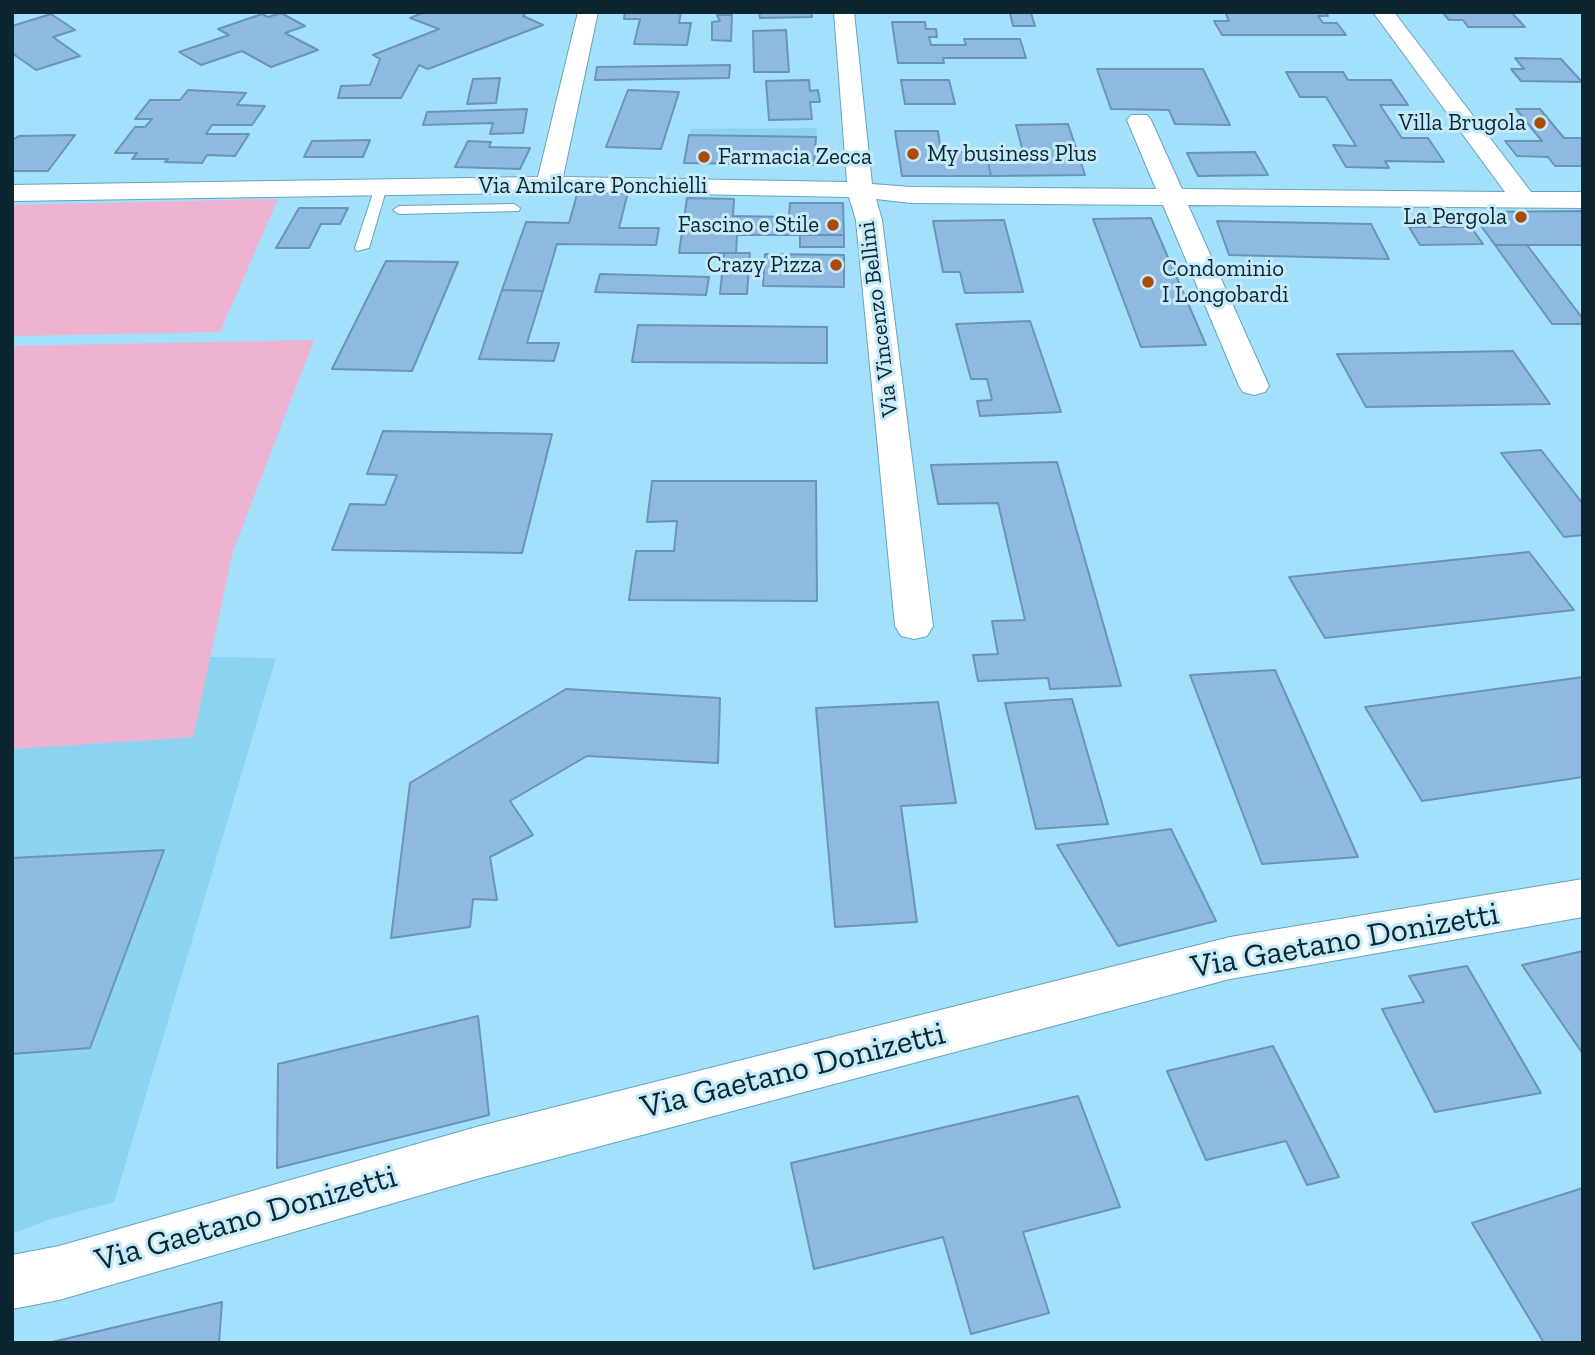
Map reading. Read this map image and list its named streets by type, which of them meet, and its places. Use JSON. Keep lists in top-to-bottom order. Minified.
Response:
{"streets":{"street":["Via Amilcare Ponchielli","Via Vincenzo Bellini","Via Gaetano Donizetti"]},"crossings":[["Via Amilcare Ponchielli","Via Vincenzo Bellini"]],"places":["Villa Brugola","My business Plus","Farmacia Zecca","La Pergola","Fascino e Stile","Crazy Pizza","Condominio I Longobardi"]}
